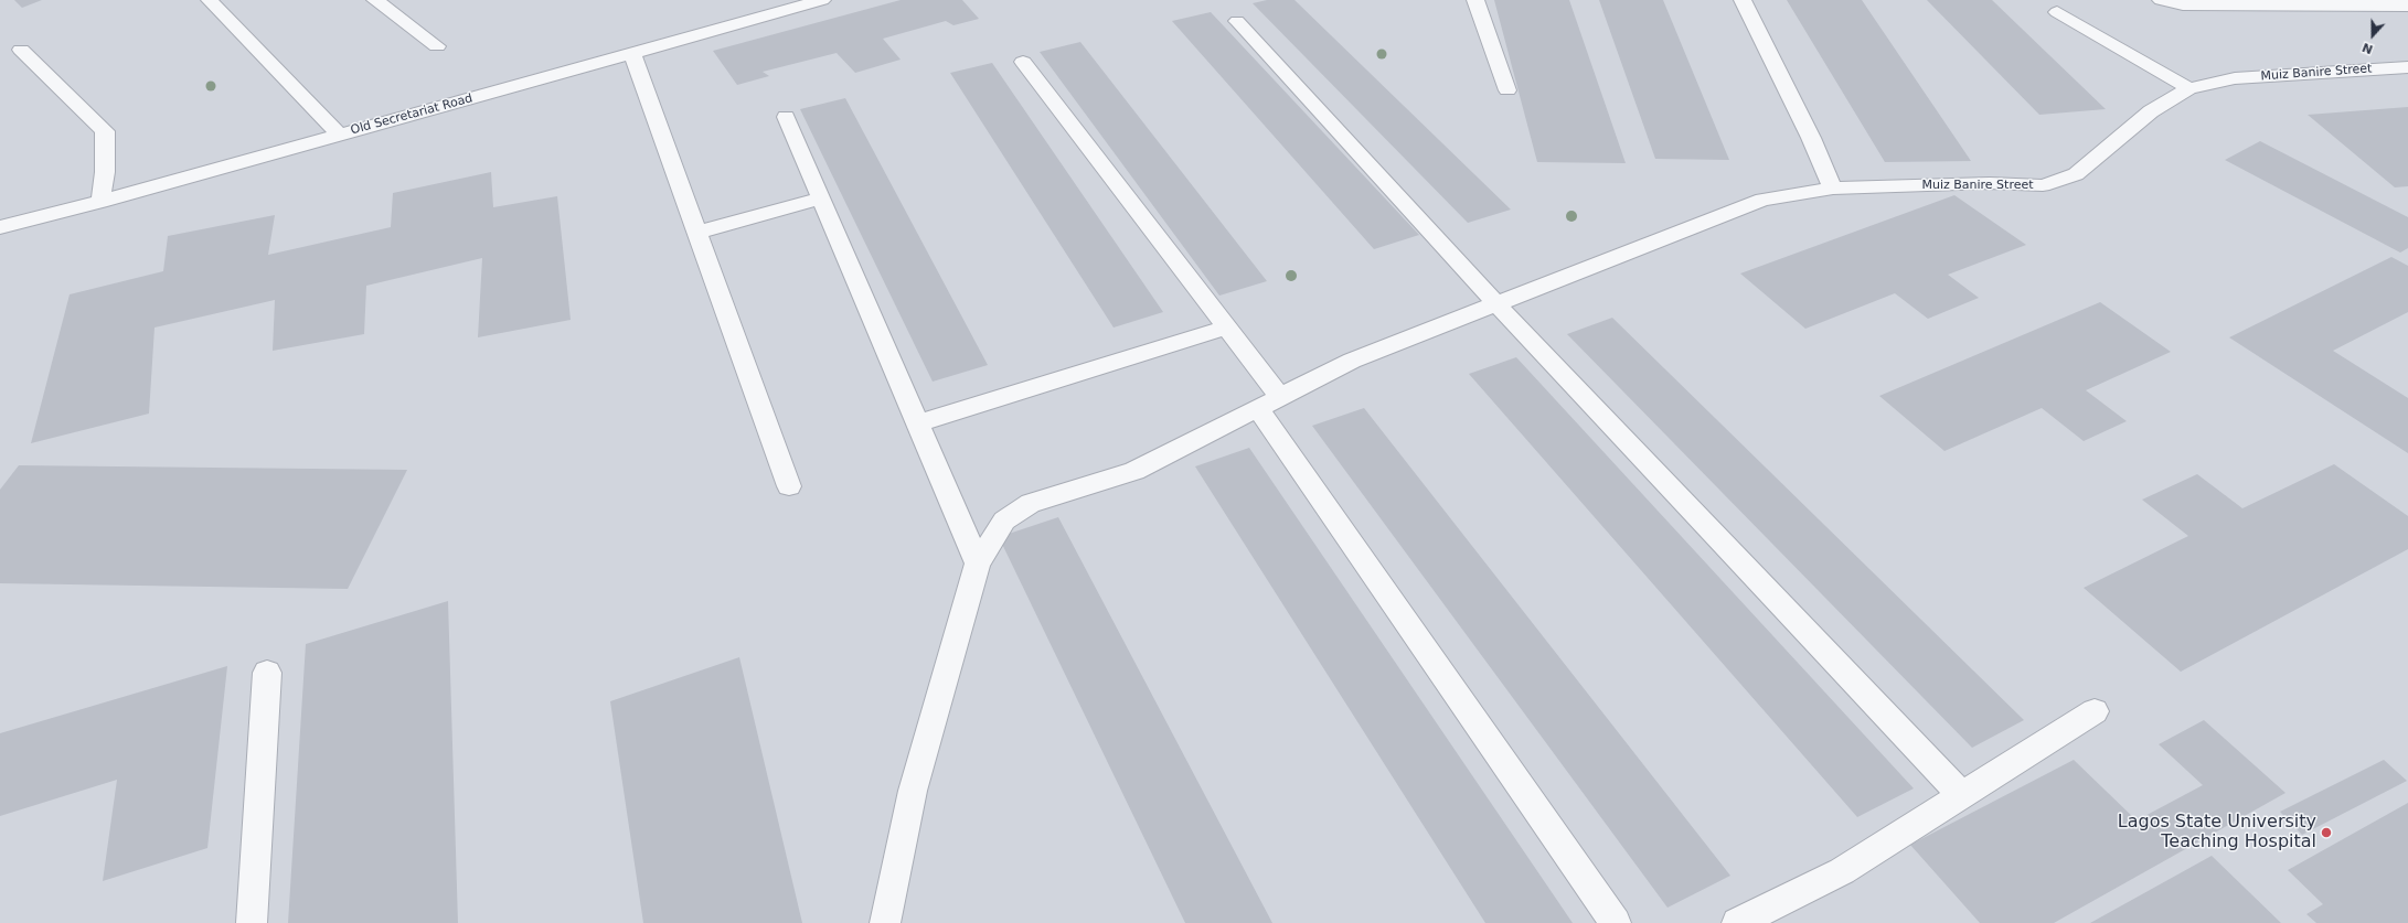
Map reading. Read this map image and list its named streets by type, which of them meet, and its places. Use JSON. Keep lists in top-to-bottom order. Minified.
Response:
{"streets":{"street":["Muiz Banire Street","Old Secretariat Road"]},"places":["Lagos State University Teaching Hospital"],"north":"bottom"}
